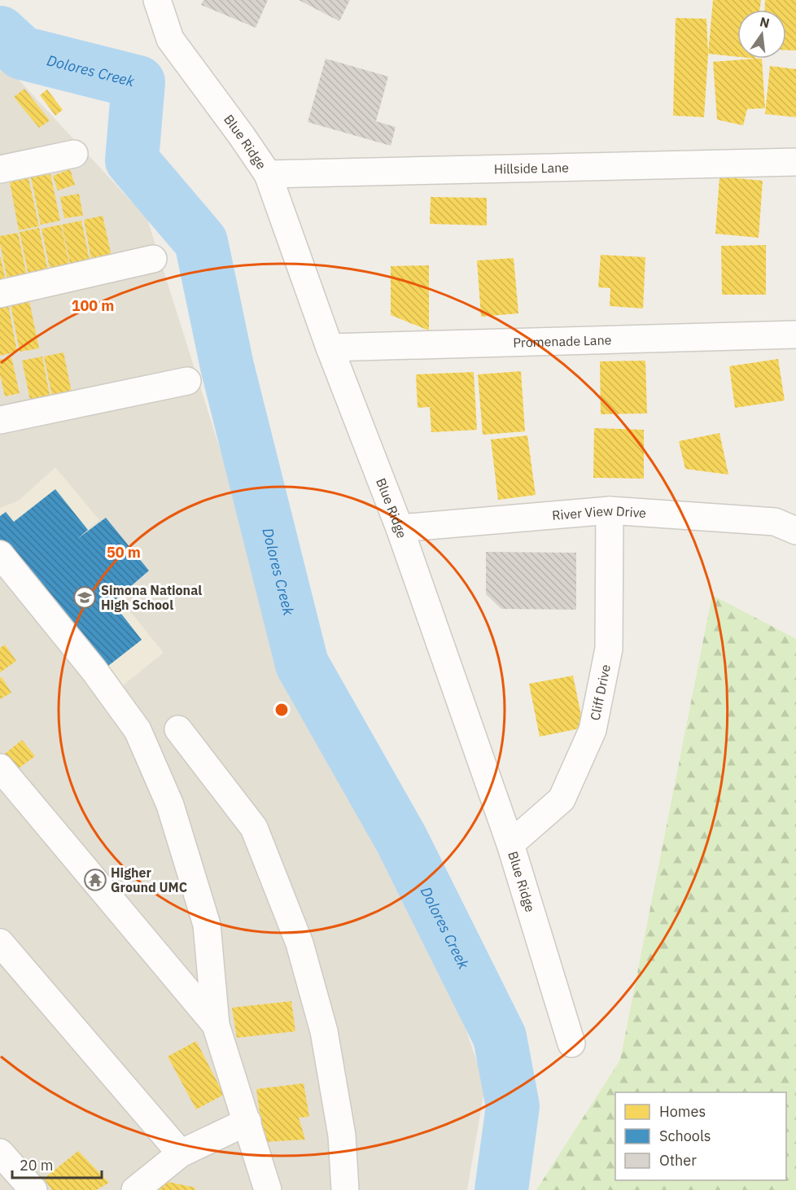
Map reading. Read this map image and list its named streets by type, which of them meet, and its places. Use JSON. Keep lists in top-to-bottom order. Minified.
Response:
{"streets":{"street":["Blue Ridge","Hillside Lane","Promenade Lane","River View Drive","Cliff Drive"]},"crossings":[["Blue Ridge","Hillside Lane"],["Blue Ridge","Promenade Lane"],["Blue Ridge","River View Drive"],["Blue Ridge","Cliff Drive"],["River View Drive","Cliff Drive"]],"water":["Dolores Creek"],"places":{"school or university":["Simona National High School"],"temple":["Higher Ground UMC"]},"legend":["Homes","Schools","Other"],"scale_bar":"20 m","north":"top","rings":["100 m","50 m"]}
